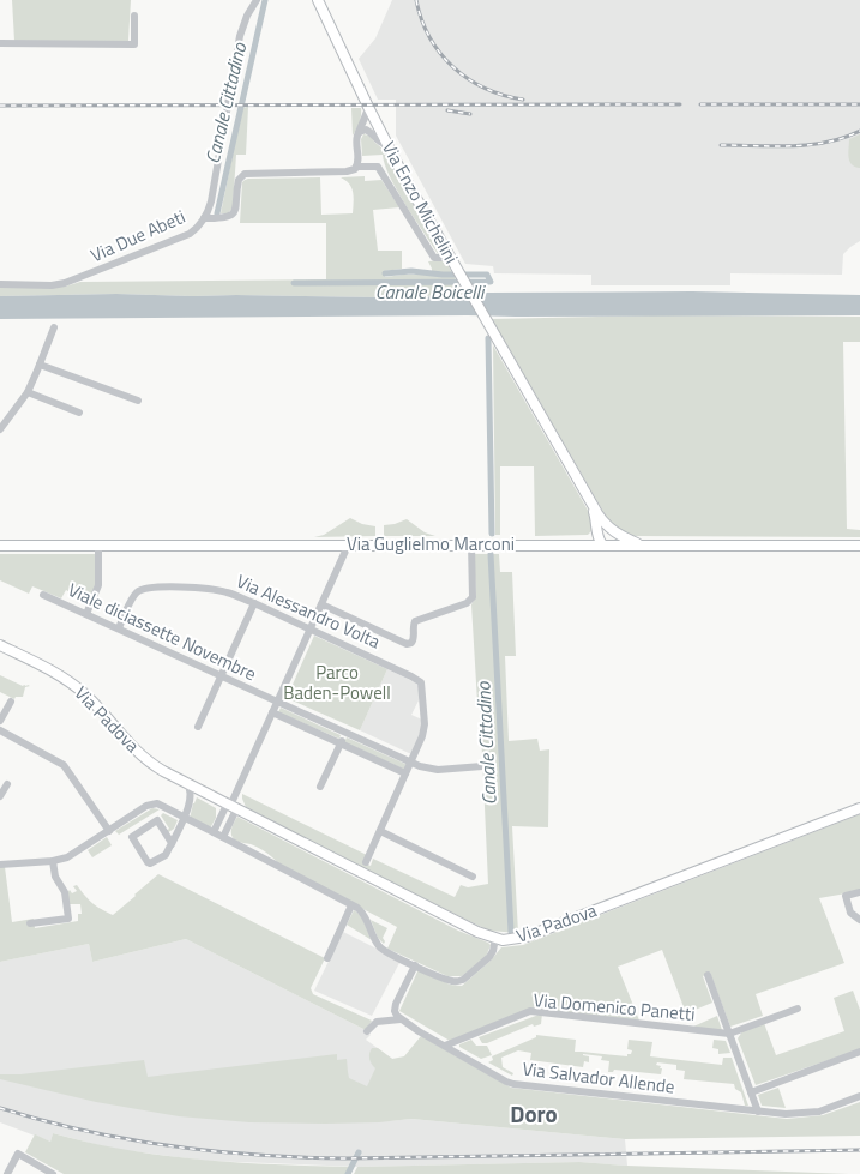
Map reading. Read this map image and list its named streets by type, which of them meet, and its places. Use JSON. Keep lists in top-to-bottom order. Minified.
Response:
{"streets":{"main road":["Via Enzo Michelini","Via Guglielmo Marconi","Via Padova"],"street":["Via Due Abeti","Via Alessandro Volta","Viale diciassette Novembre","Via Domenico Panetti","Via Salvador Allende"]},"crossings":[["Via Enzo Michelini","Via Guglielmo Marconi"],["Via Alessandro Volta","Viale diciassette Novembre"],["Via Domenico Panetti","Via Salvador Allende"]],"districts":["Doro"],"water":["Canale Cittadino","Canale Boicelli"],"parks":["Parco Baden-Powell"]}
